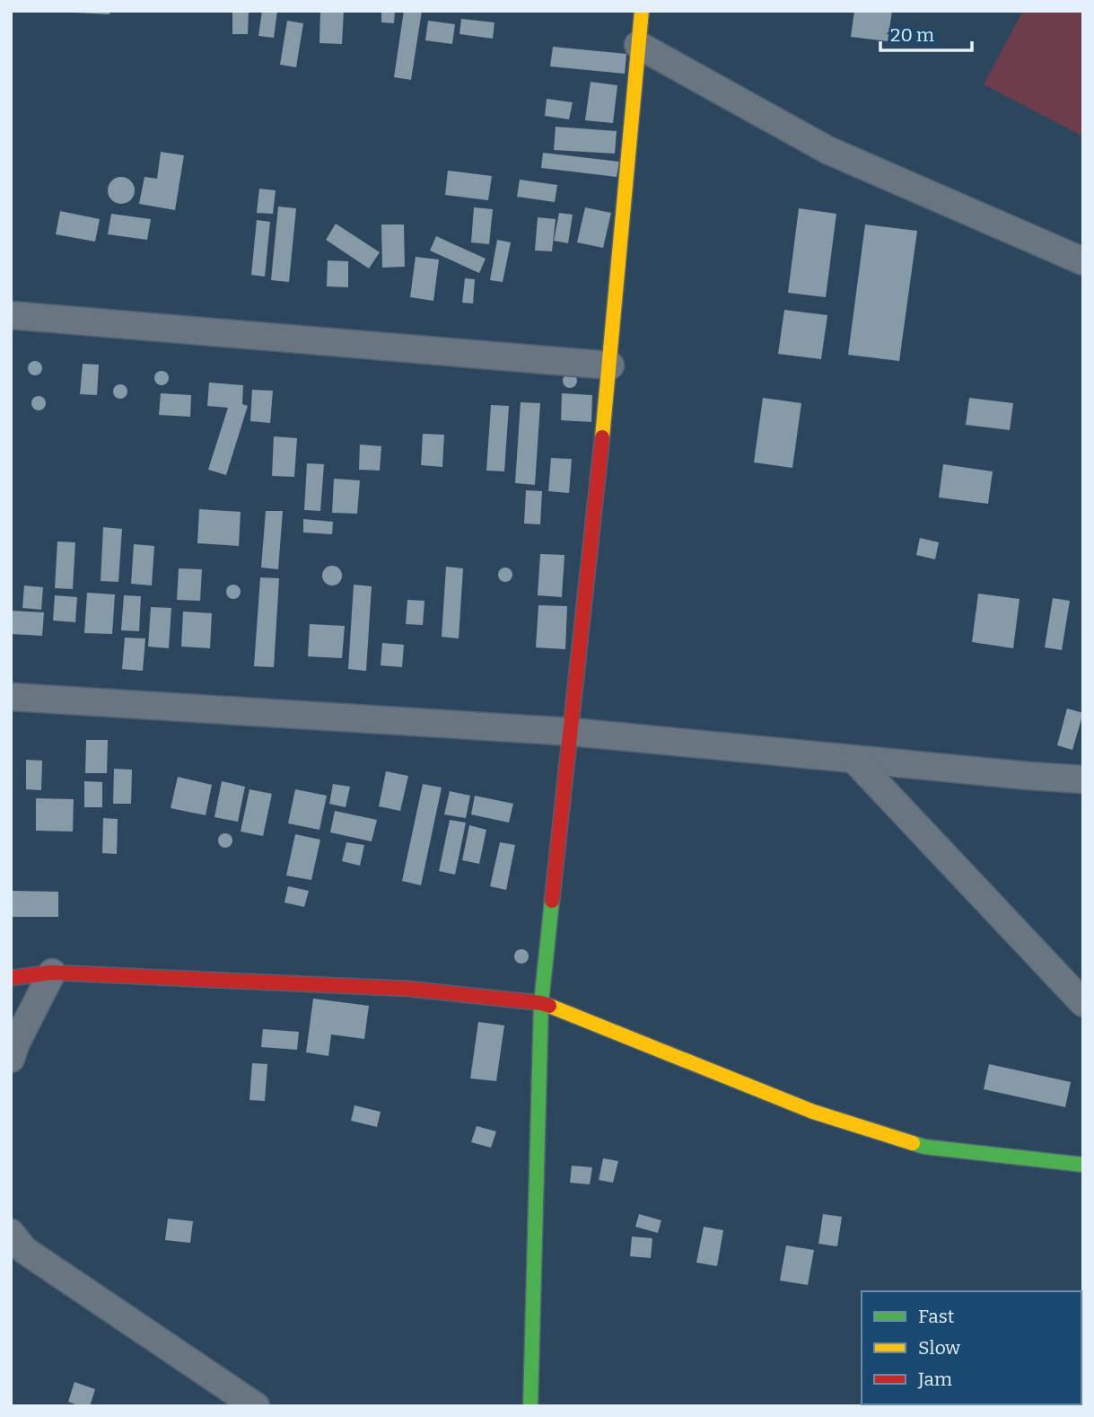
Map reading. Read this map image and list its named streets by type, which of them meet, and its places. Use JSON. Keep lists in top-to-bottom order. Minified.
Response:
{"legend":["Fast","Slow","Jam"],"scale_bar":"20 m"}
